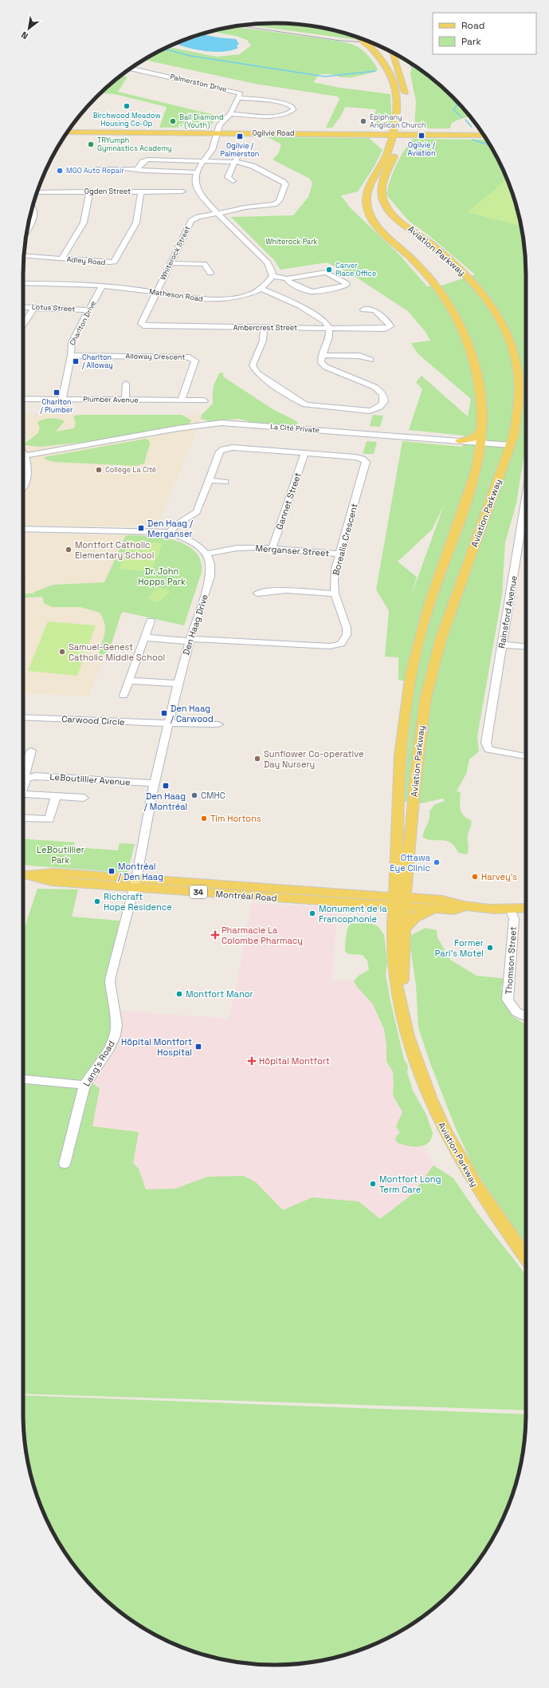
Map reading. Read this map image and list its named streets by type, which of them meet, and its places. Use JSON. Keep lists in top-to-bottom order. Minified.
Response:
{"streets":{"main road":["Ogilvie Road","Aviation Parkway","34","Montréal Road"],"street":["Palmerston Drive","Ogden Street","Whiterock Street","Adley Road","Matheson Road","Lotus Street","Charlton Drive","Ambercrest Street","Alloway Crescent","Plumber Avenue","La Cité Private","Gannet Street","Borealis Crescent","Merganser Street","Rainsford Avenue","Den Haag Drive","Carwood Circle","LeBoutillier Avenue","Thomson Street","Lang's Road"]},"crossings":[["Palmerston Drive","Ogilvie Road"],["Ogilvie Road","Aviation Parkway"],["Ogden Street","Adley Road"],["Aviation Parkway","La Cité Private"],["Aviation Parkway","Montréal Road"],["Whiterock Street","Matheson Road"],["Whiterock Street","Ambercrest Street"],["Matheson Road","Charlton Drive"],["Matheson Road","Ambercrest Street"],["Lotus Street","Charlton Drive"],["Charlton Drive","Alloway Crescent"],["Charlton Drive","Plumber Avenue"],["Alloway Crescent","Plumber Avenue"],["Gannet Street","Borealis Crescent"],["Gannet Street","Merganser Street"],["Borealis Crescent","Merganser Street"],["Borealis Crescent","Den Haag Drive"],["Merganser Street","Den Haag Drive"],["Den Haag Drive","Carwood Circle"],["Den Haag Drive","LeBoutillier Avenue"],["Den Haag Drive","Montréal Road"],["Den Haag Drive","Lang's Road"],["Montréal Road","Thomson Street"],["Montréal Road","Lang's Road"]],"parks":["Whiterock Park","Dr. John Hopps Park","LeBoutillier Park"],"places":{"other":["Birchwood Meadow Housing Co-Op","Ball Diamond - (Youth)","Epiphany Anglican Church","TRYumph Gymnastics Academy","MGO Auto Repair","Carver Place Office","Collège La Cité","Montfort Catholic Elementary School","Samuel-Genest Catholic Middle School","Sunflower Co-operative Day Nursery","CMHC","Tim Hortons","Ottawa Eye Clinic","Harvey's","Richcraft Hope Residence","Monument de la Francophonie","Former Pari's Motel","Montfort Manor","Montfort Long Term Care"],"transit":["Ogilvie / Aviation","Ogilvie / Palmerston","Charlton / Alloway","Charlton / Plumber","Den Haag / Merganser","Den Haag / Carwood","Den Haag / Montréal","Montréal / Den Haag","Hôpital Montfort Hospital"],"health":["Pharmacie La Colombe Pharmacy","Hôpital Montfort"]},"legend":["Road","Park"],"north":"bottom left"}
